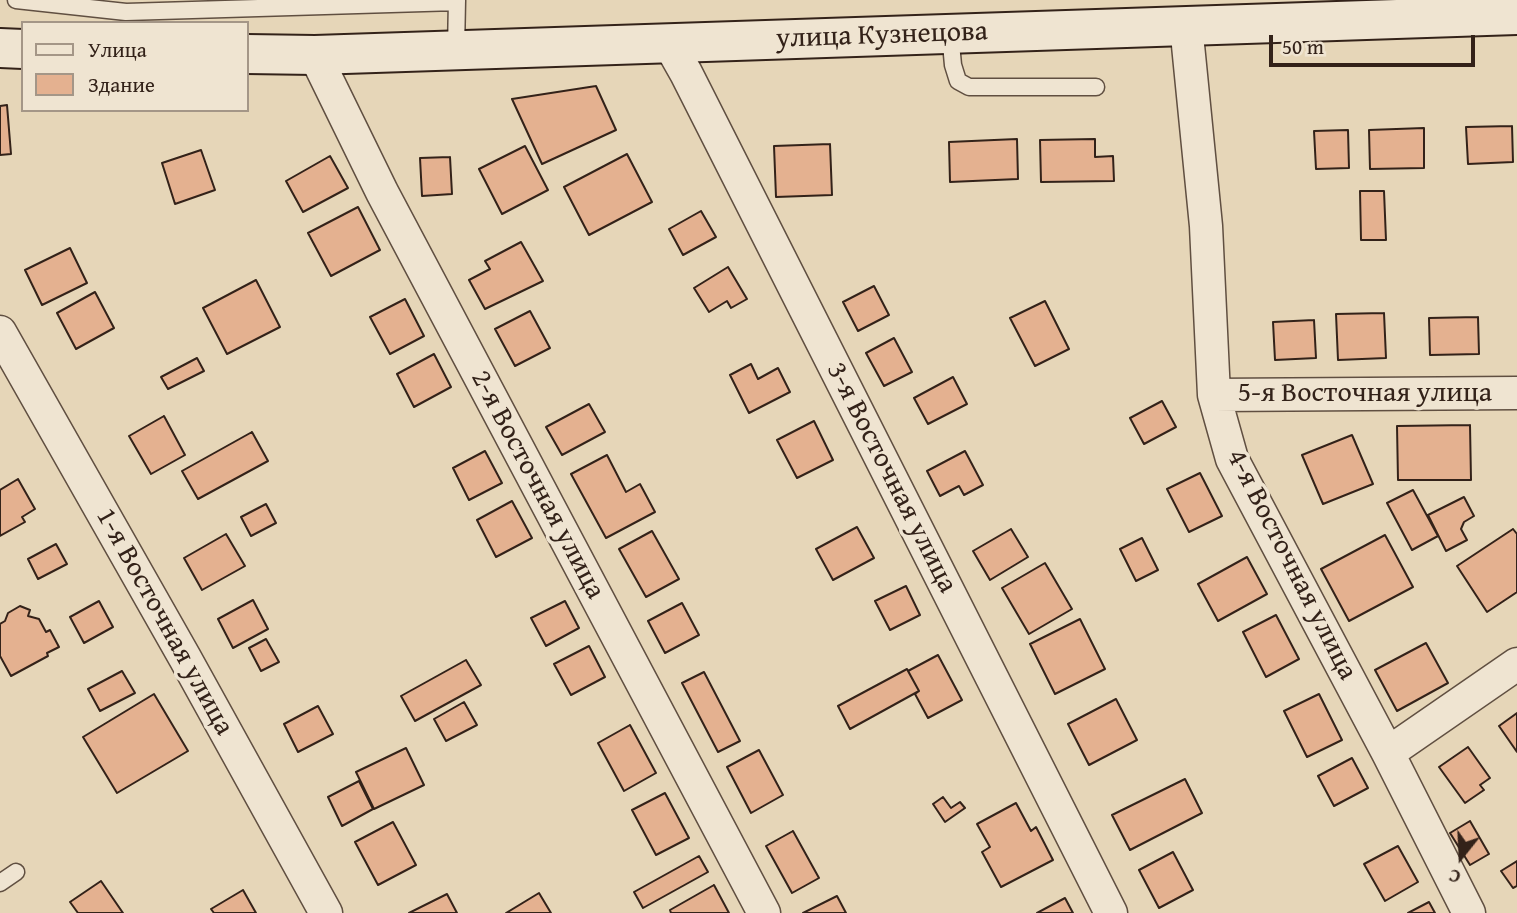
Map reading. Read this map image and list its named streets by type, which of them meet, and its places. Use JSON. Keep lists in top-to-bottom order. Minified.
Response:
{"streets":{"street":["улица Кузнецова","5-я Восточная улица","3-я Восточная улица","2-я Восточная улица","4-я Восточная улица","1-я Восточная улица"]},"crossings":[["улица Кузнецова","3-я Восточная улица"],["улица Кузнецова","2-я Восточная улица"],["улица Кузнецова","4-я Восточная улица"],["5-я Восточная улица","4-я Восточная улица"]],"legend":["Улица","Здание"],"scale_bar":"50 m","north":"bottom"}
